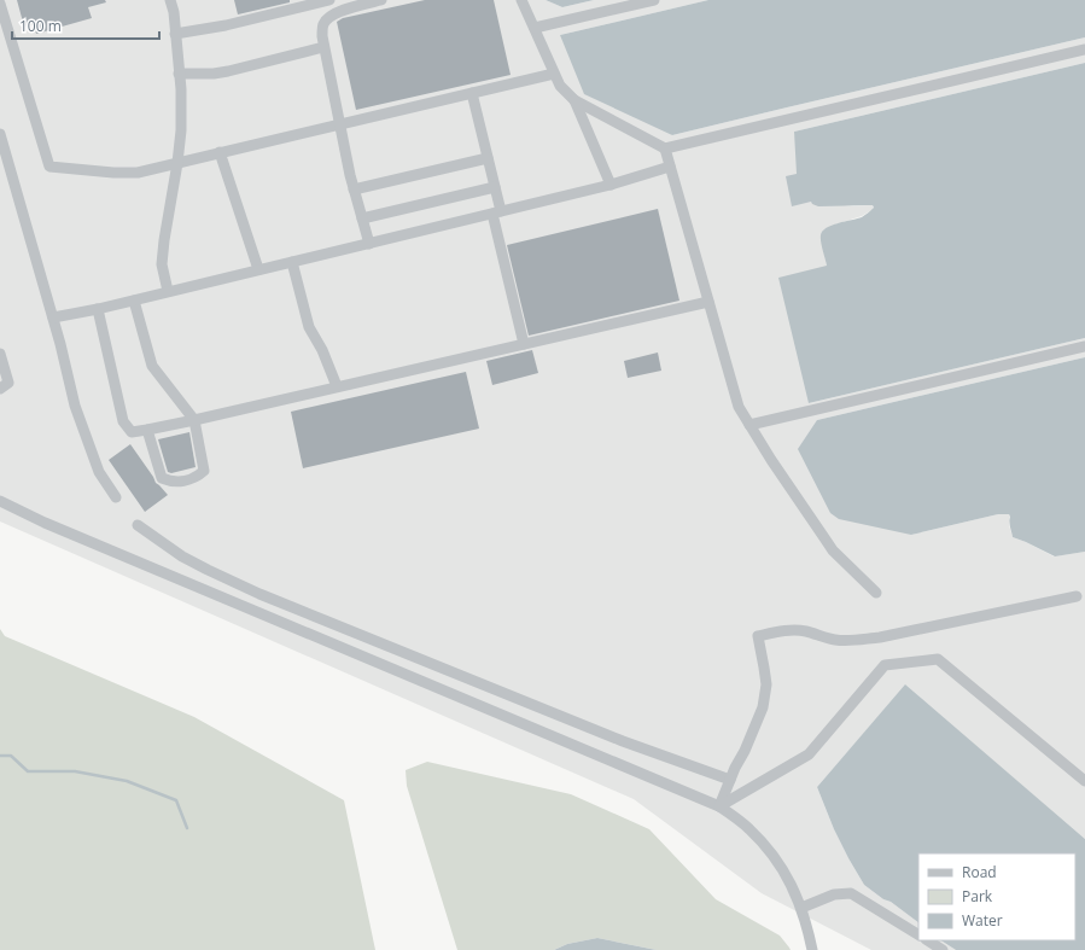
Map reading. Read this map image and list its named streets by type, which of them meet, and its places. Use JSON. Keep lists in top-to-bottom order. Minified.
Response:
{"legend":["Road","Park","Water"],"scale_bar":"100 m"}
